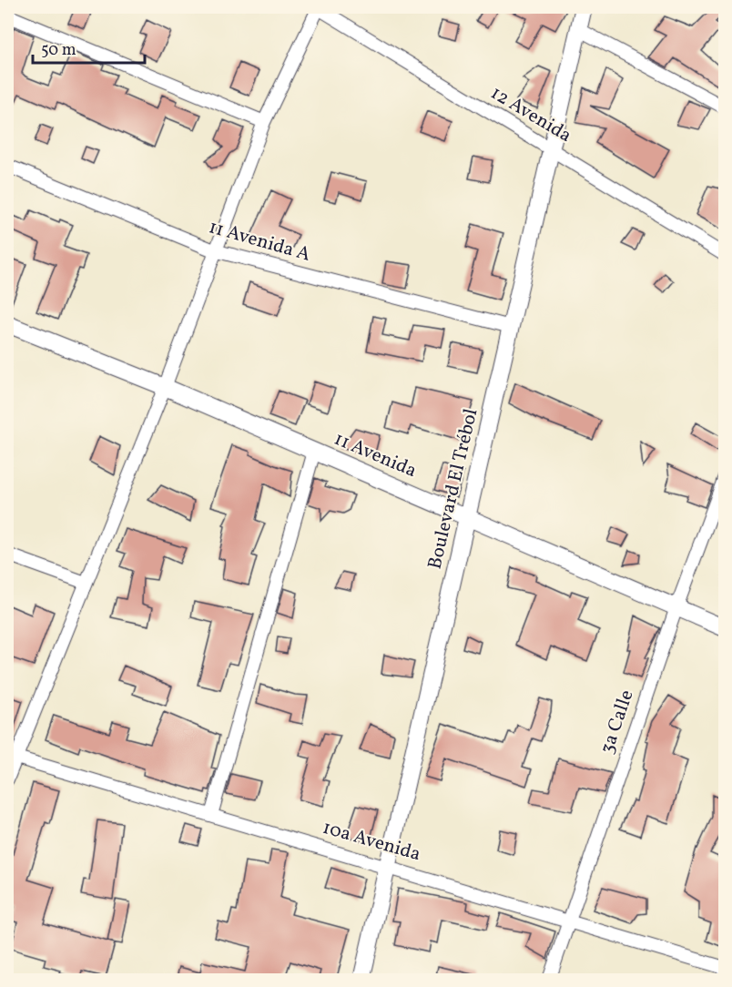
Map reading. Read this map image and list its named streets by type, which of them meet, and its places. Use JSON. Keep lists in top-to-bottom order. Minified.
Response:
{"streets":{"main road":["11 Avenida","Boulevard El Trébol"],"street":["12 Avenida","11 Avenida A","3a Calle","10a Avenida"]},"crossings":[["12 Avenida","Boulevard El Trébol"],["11 Avenida A","Boulevard El Trébol"],["11 Avenida","Boulevard El Trébol"],["11 Avenida","3a Calle"],["Boulevard El Trébol","10a Avenida"],["3a Calle","10a Avenida"]],"scale_bar":"50 m"}
